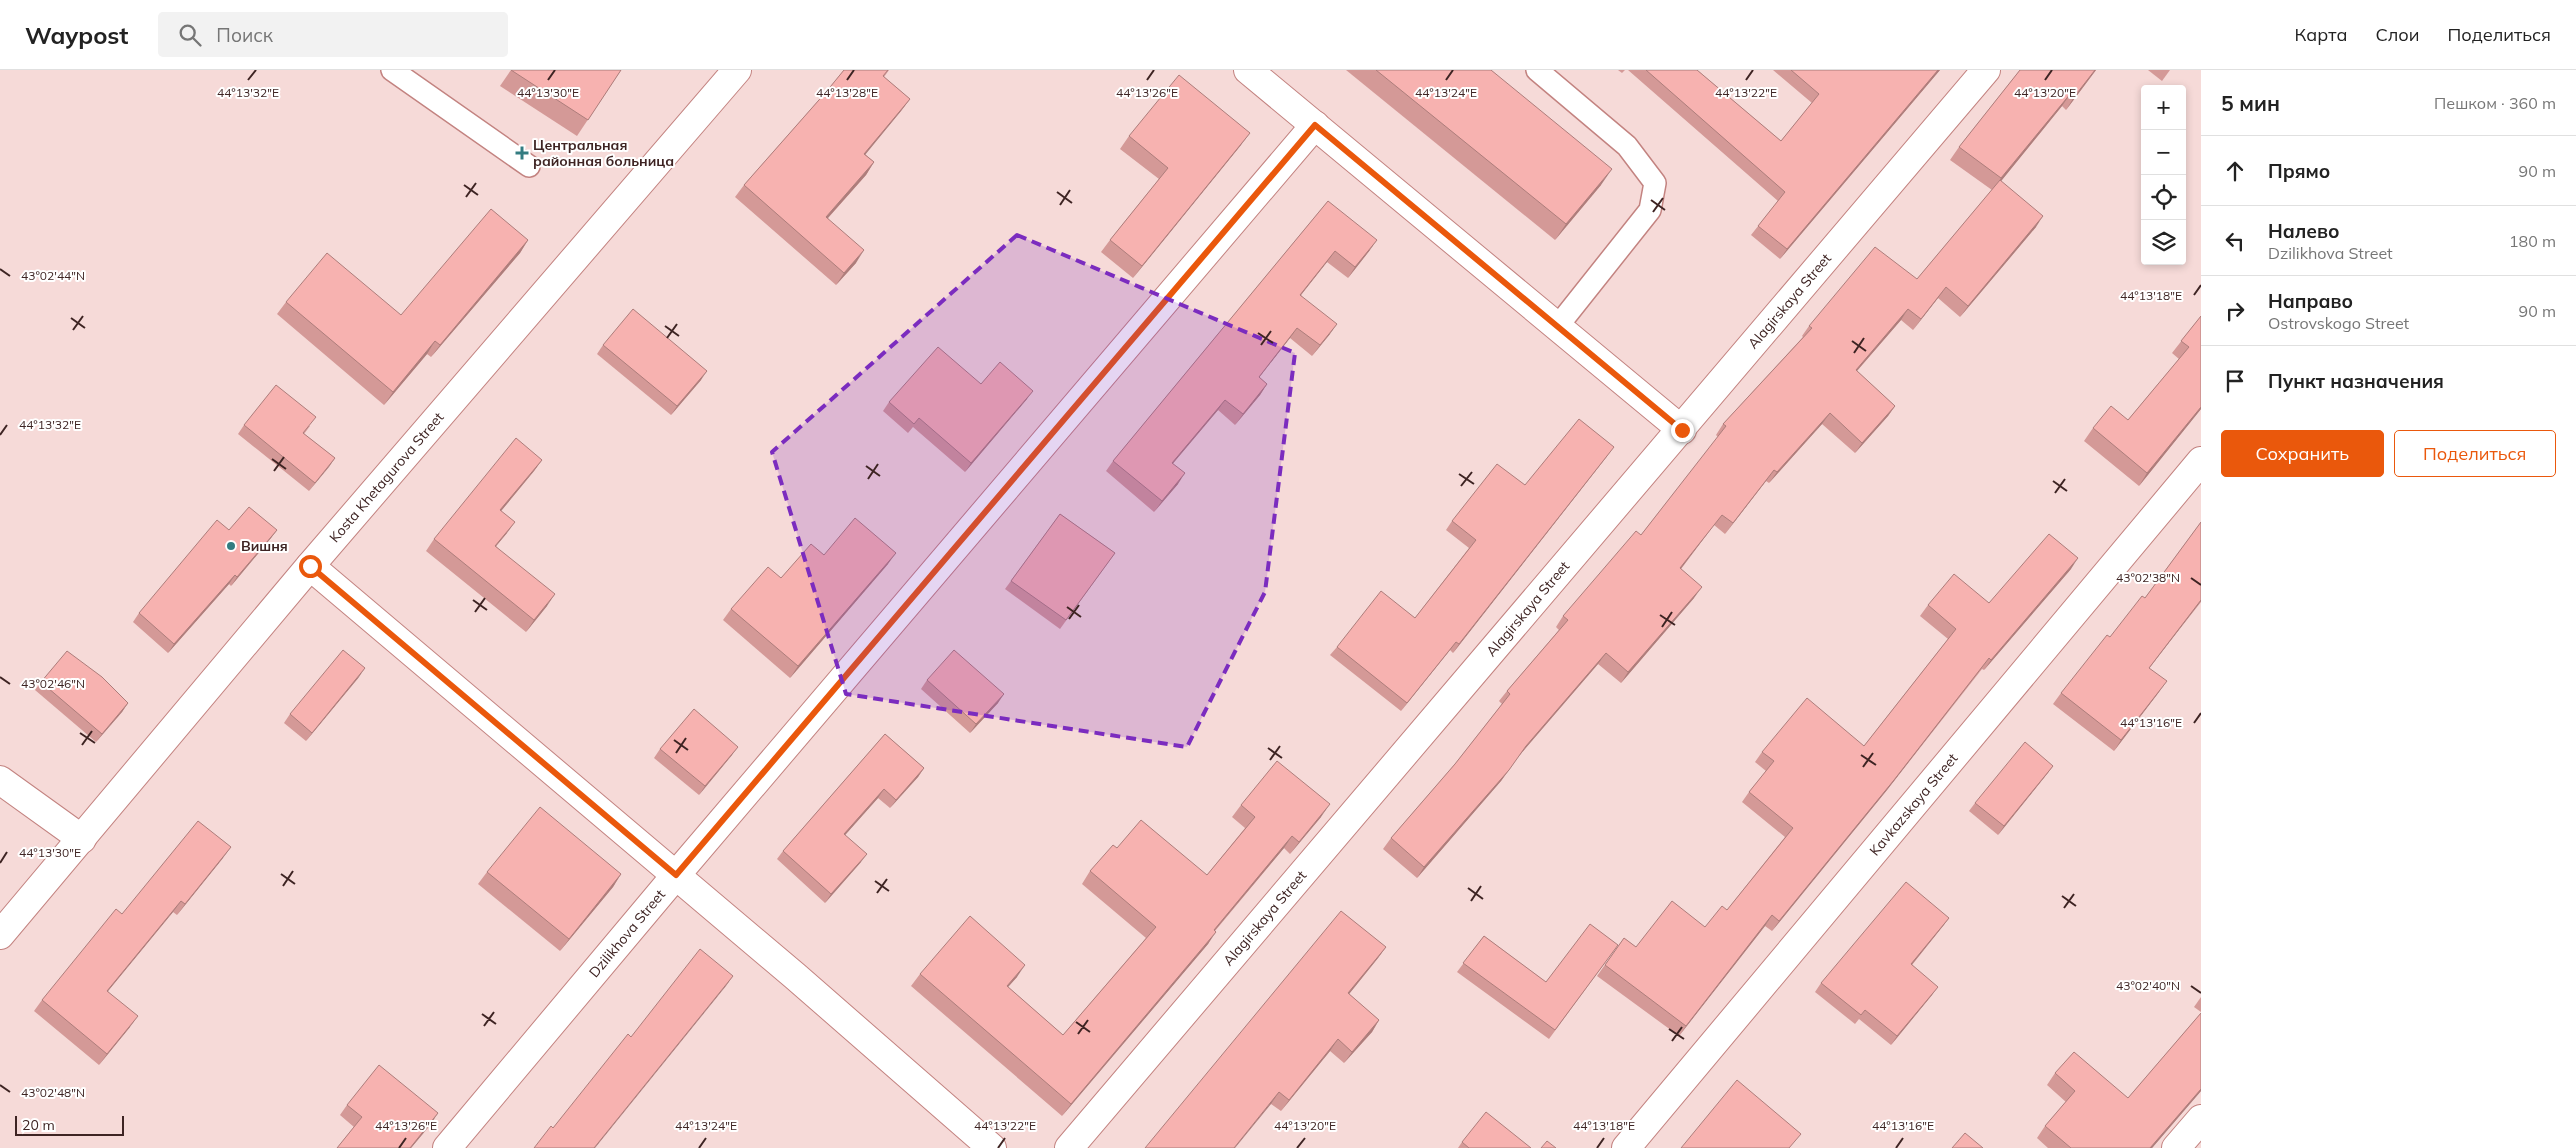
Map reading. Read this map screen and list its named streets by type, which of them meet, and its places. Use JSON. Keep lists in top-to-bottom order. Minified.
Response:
{"streets":{"street":["Alagirskaya Street","Kosta Khetagurova Street","Kavkazskaya Street","Dzilikhova Street"]},"places":{"health":["Центральная районная больница"],"other":["Вишня"]},"scale_bar":"20 m","page":{"header":"Waypost","search":"Поиск","nav":["Карта","Слои","Поделиться"],"heading":["5 мин","Пешком · 360 m"],"map_buttons":["+","−"],"list":[["Прямо","90 m"],["Налево","Dzilikhova Street","180 m"],["Направо","Ostrovskogo Street","90 m"],"Пункт назначения"],"buttons":["Сохранить","Поделиться"],"scale":"20 m"},"coordinates":["44°13'32\"E","44°13'30\"E","44°13'28\"E","44°13'26\"E","44°13'24\"E","44°13'22\"E","44°13'20\"E","43°02'44\"N","44°13'18\"E","43°02'38\"N","43°02'46\"N","44°13'16\"E","43°02'40\"N","43°02'48\"N"]}
